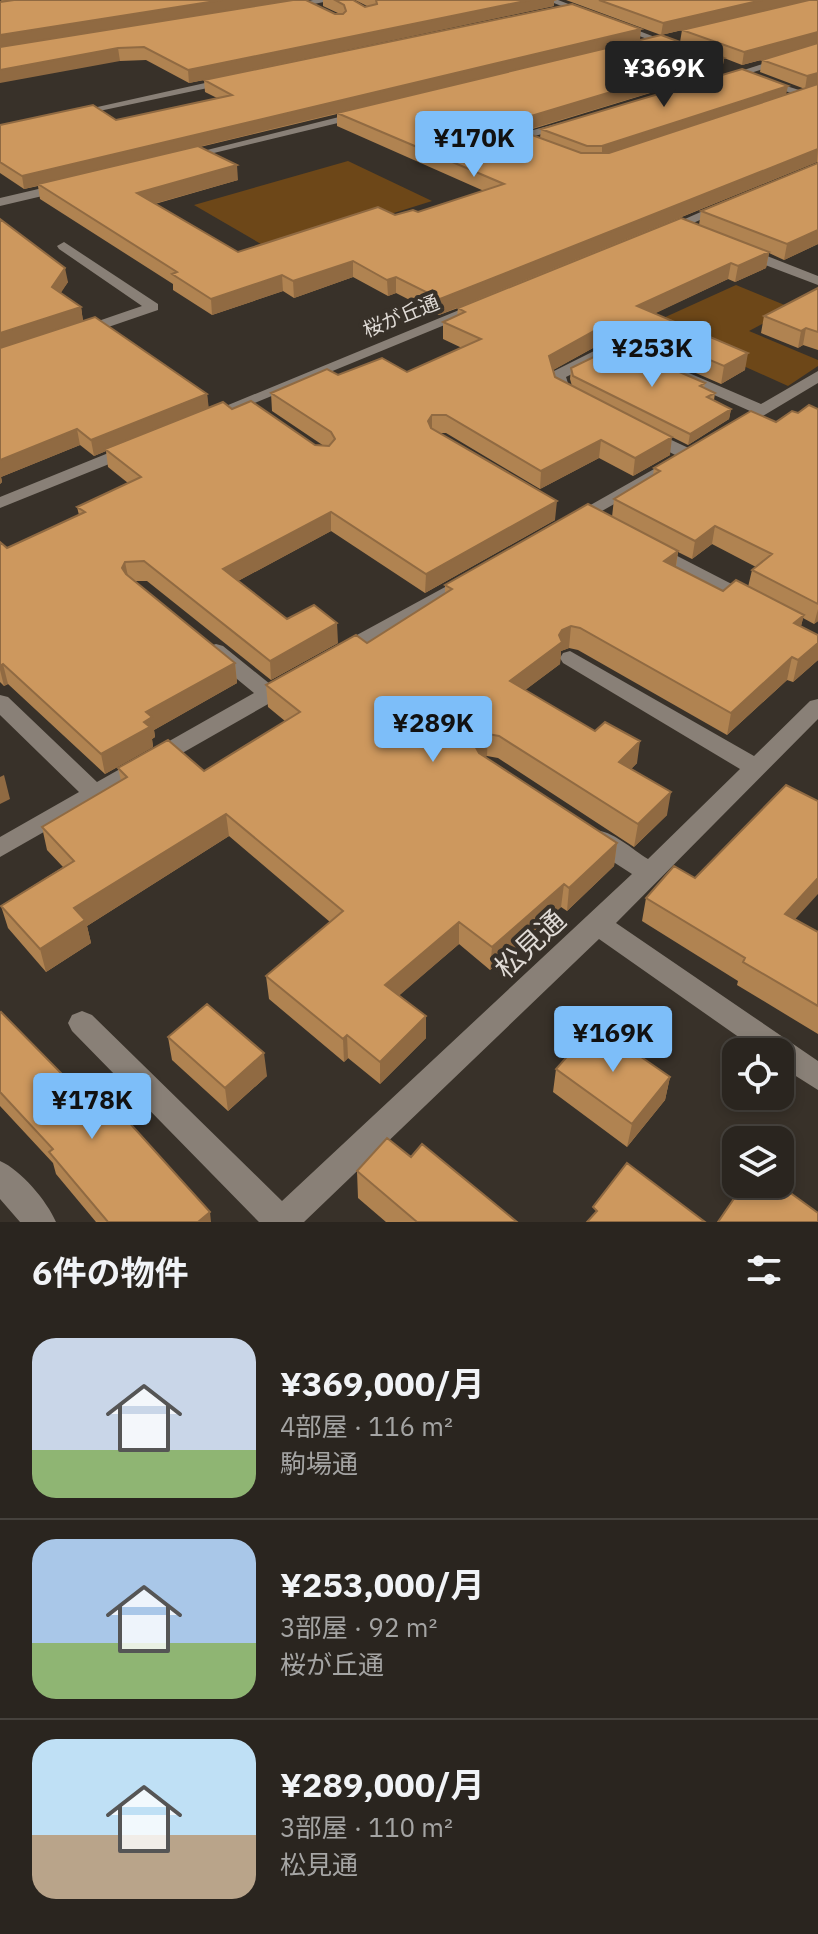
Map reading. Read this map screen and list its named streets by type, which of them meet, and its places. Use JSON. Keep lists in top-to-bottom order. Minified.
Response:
{"streets":{"street":["桜が丘通","松見通"]},"page":{"price":["¥369K","¥170K","¥253K","¥289K","¥169K","¥178K"],"heading":"6件の物件","list":[{"name":"¥369,000/月","note":"4部屋 · 116 m² · 駒場通"},{"name":"¥253,000/月","note":"3部屋 · 92 m² · 桜が丘通"},{"name":"¥289,000/月","note":"3部屋 · 110 m² · 松見通"}]}}
